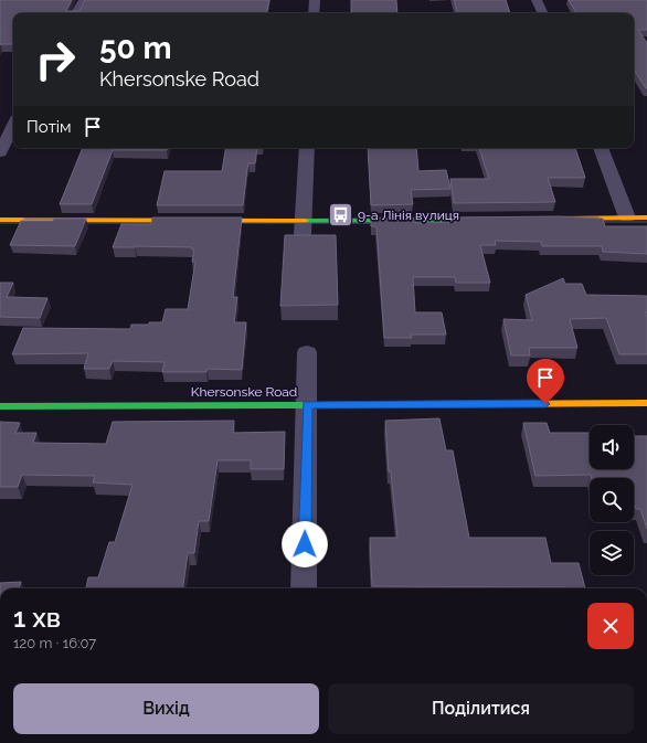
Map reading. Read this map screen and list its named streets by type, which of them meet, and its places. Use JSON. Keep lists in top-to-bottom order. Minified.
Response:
{"streets":{"street":["Khersonske Road"]},"places":{"bus stop":["9-а Лінія вулиця"]},"page":{"turn":["50 m","Khersonske Road"],"then":"Потім","heading":["1 хв","120 m · 16:07"],"buttons":["Вихід","Поділитися"]}}
